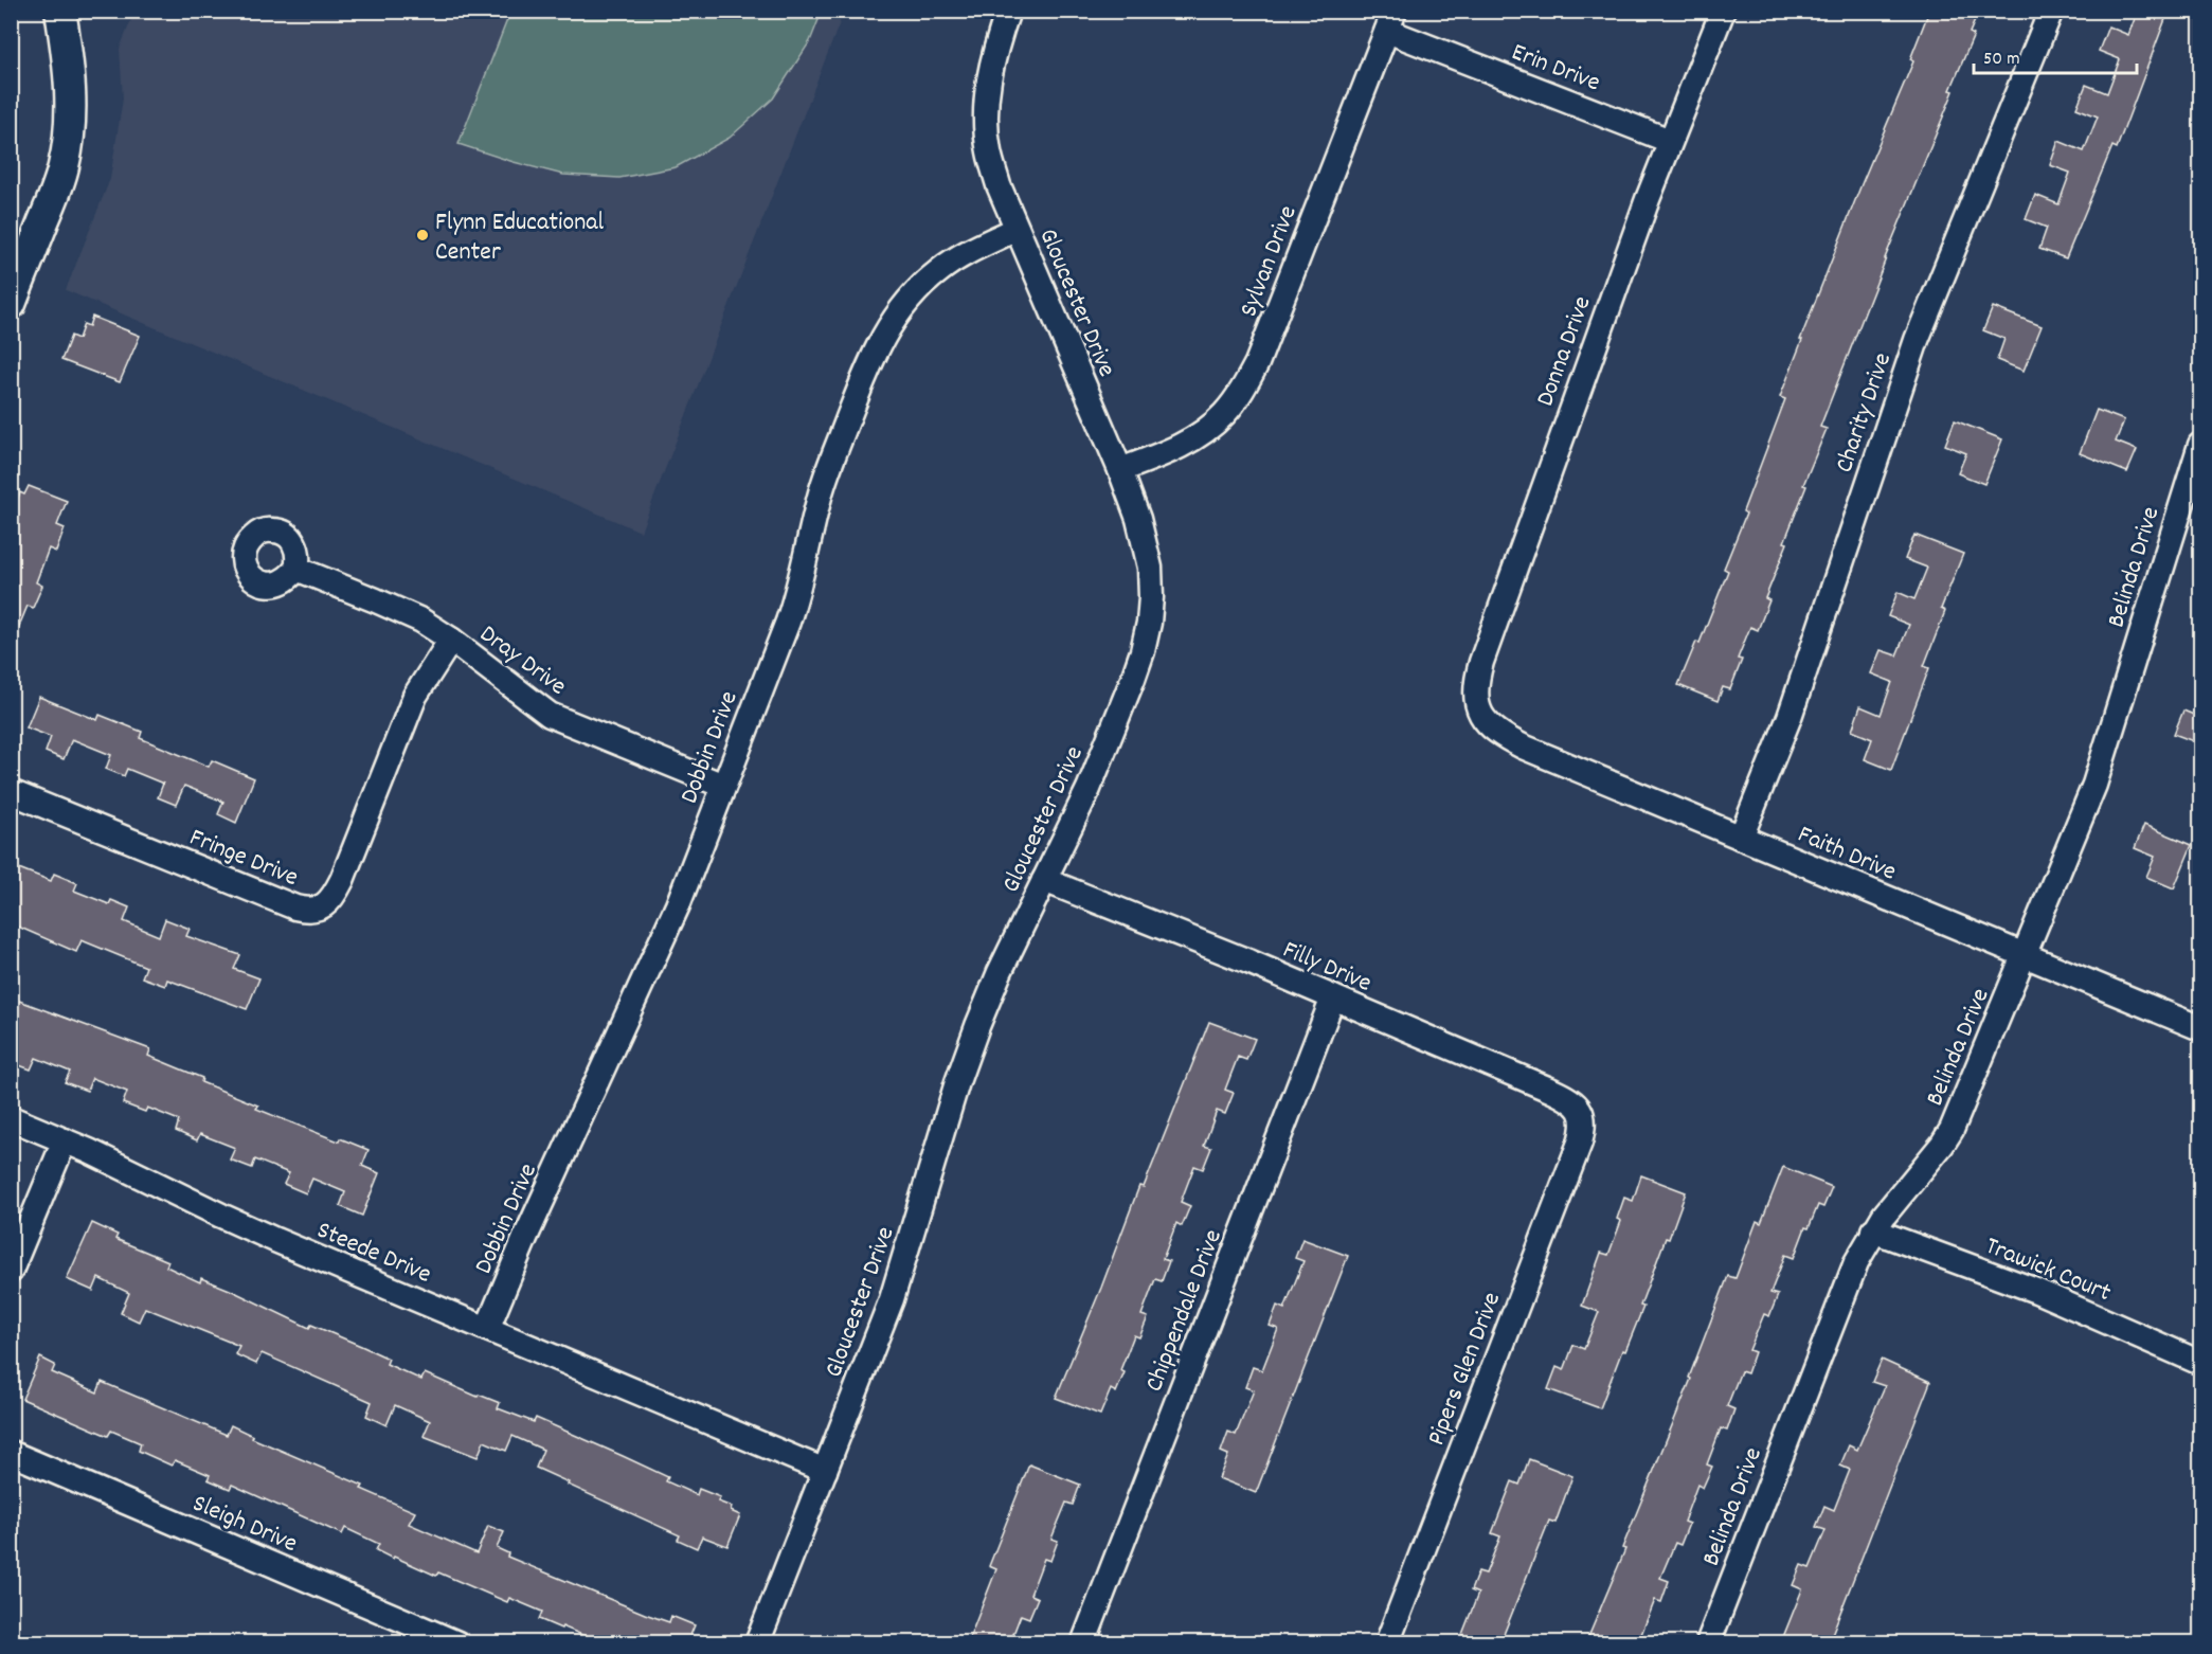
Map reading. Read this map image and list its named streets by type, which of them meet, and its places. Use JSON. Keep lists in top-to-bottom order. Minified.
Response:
{"streets":{"street":["Erin Drive","Sylvan Drive","Gloucester Drive","Donna Drive","Charity Drive","Belinda Drive","Dray Drive","Dobbin Drive","Faith Drive","Fringe Drive","Filly Drive","Steede Drive","Trawick Court","Chippendale Drive","Pipers Glen Drive","Sleigh Drive"]},"crossings":[["Erin Drive","Sylvan Drive"],["Erin Drive","Donna Drive"],["Sylvan Drive","Gloucester Drive"],["Gloucester Drive","Dobbin Drive"],["Gloucester Drive","Filly Drive"],["Gloucester Drive","Steede Drive"],["Donna Drive","Faith Drive"],["Charity Drive","Faith Drive"],["Belinda Drive","Faith Drive"],["Belinda Drive","Trawick Court"],["Dray Drive","Dobbin Drive"],["Dray Drive","Fringe Drive"],["Dobbin Drive","Steede Drive"],["Filly Drive","Chippendale Drive"],["Filly Drive","Pipers Glen Drive"]],"places":["Flynn Educational Center"],"scale_bar":"50 m"}
